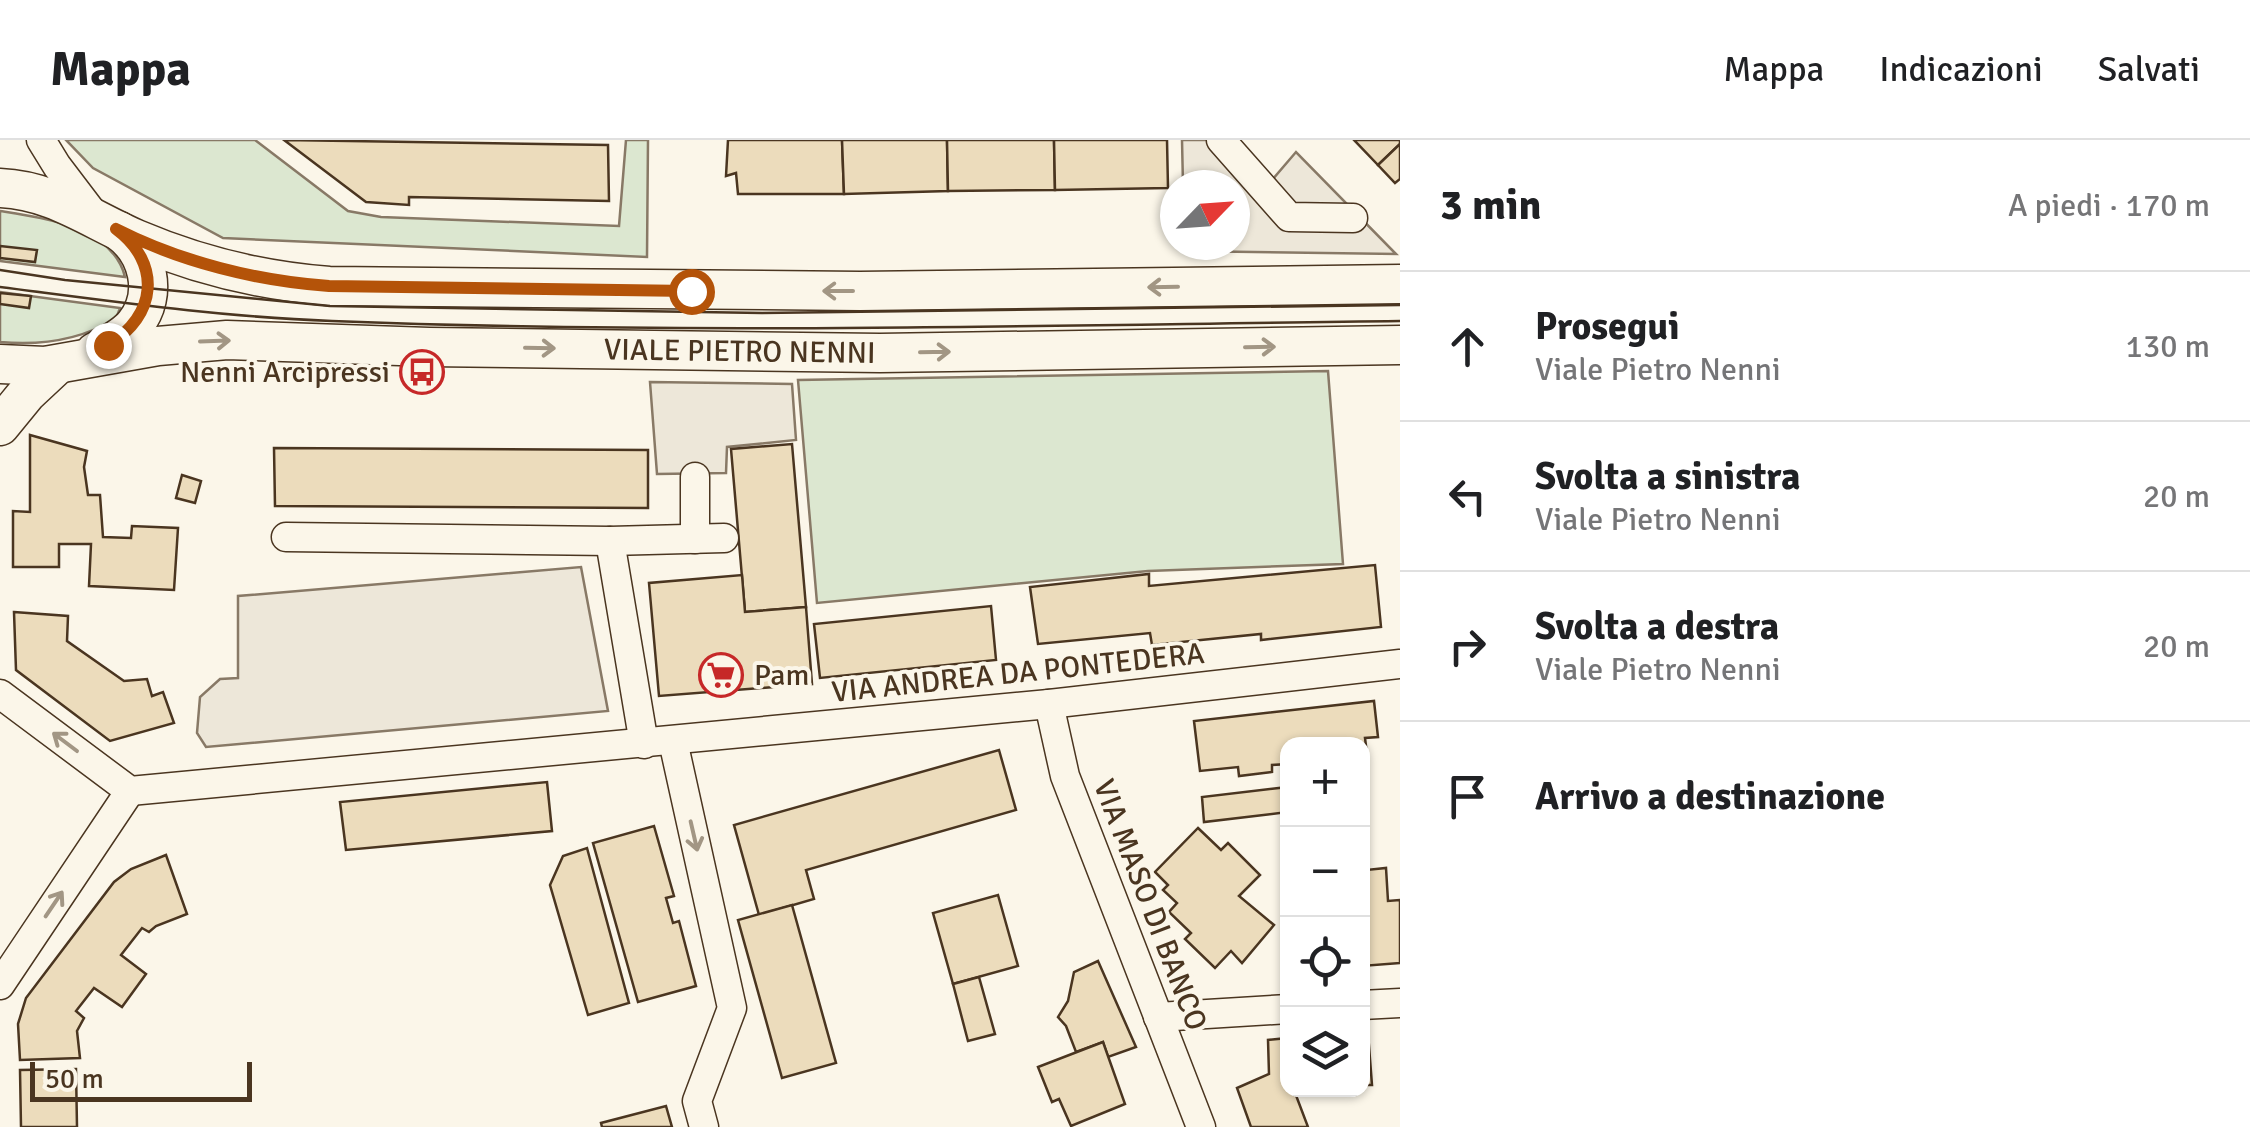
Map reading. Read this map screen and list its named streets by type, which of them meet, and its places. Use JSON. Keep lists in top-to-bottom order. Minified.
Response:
{"streets":{"main road":["VIALE PIETRO NENNI"],"street":["VIA ANDREA DA PONTEDERA","VIA MASO DI BANCO"]},"crossings":[["VIA ANDREA DA PONTEDERA","VIA MASO DI BANCO"]],"places":{"bus stop":["Nenni Arcipressi"],"supermarket":["Pam"]},"scale_bar":"50 m","north":"top right","page":{"header":"Mappa","nav":["Mappa","Indicazioni","Salvati"],"heading":["3 min","A piedi · 170 m"],"list":[["Prosegui","Viale Pietro Nenni","130 m"],["Svolta a sinistra","Viale Pietro Nenni","20 m"],["Svolta a destra","Viale Pietro Nenni","20 m"],"Arrivo a destinazione"],"map_buttons":["+","−"],"scale":"50 m"}}
